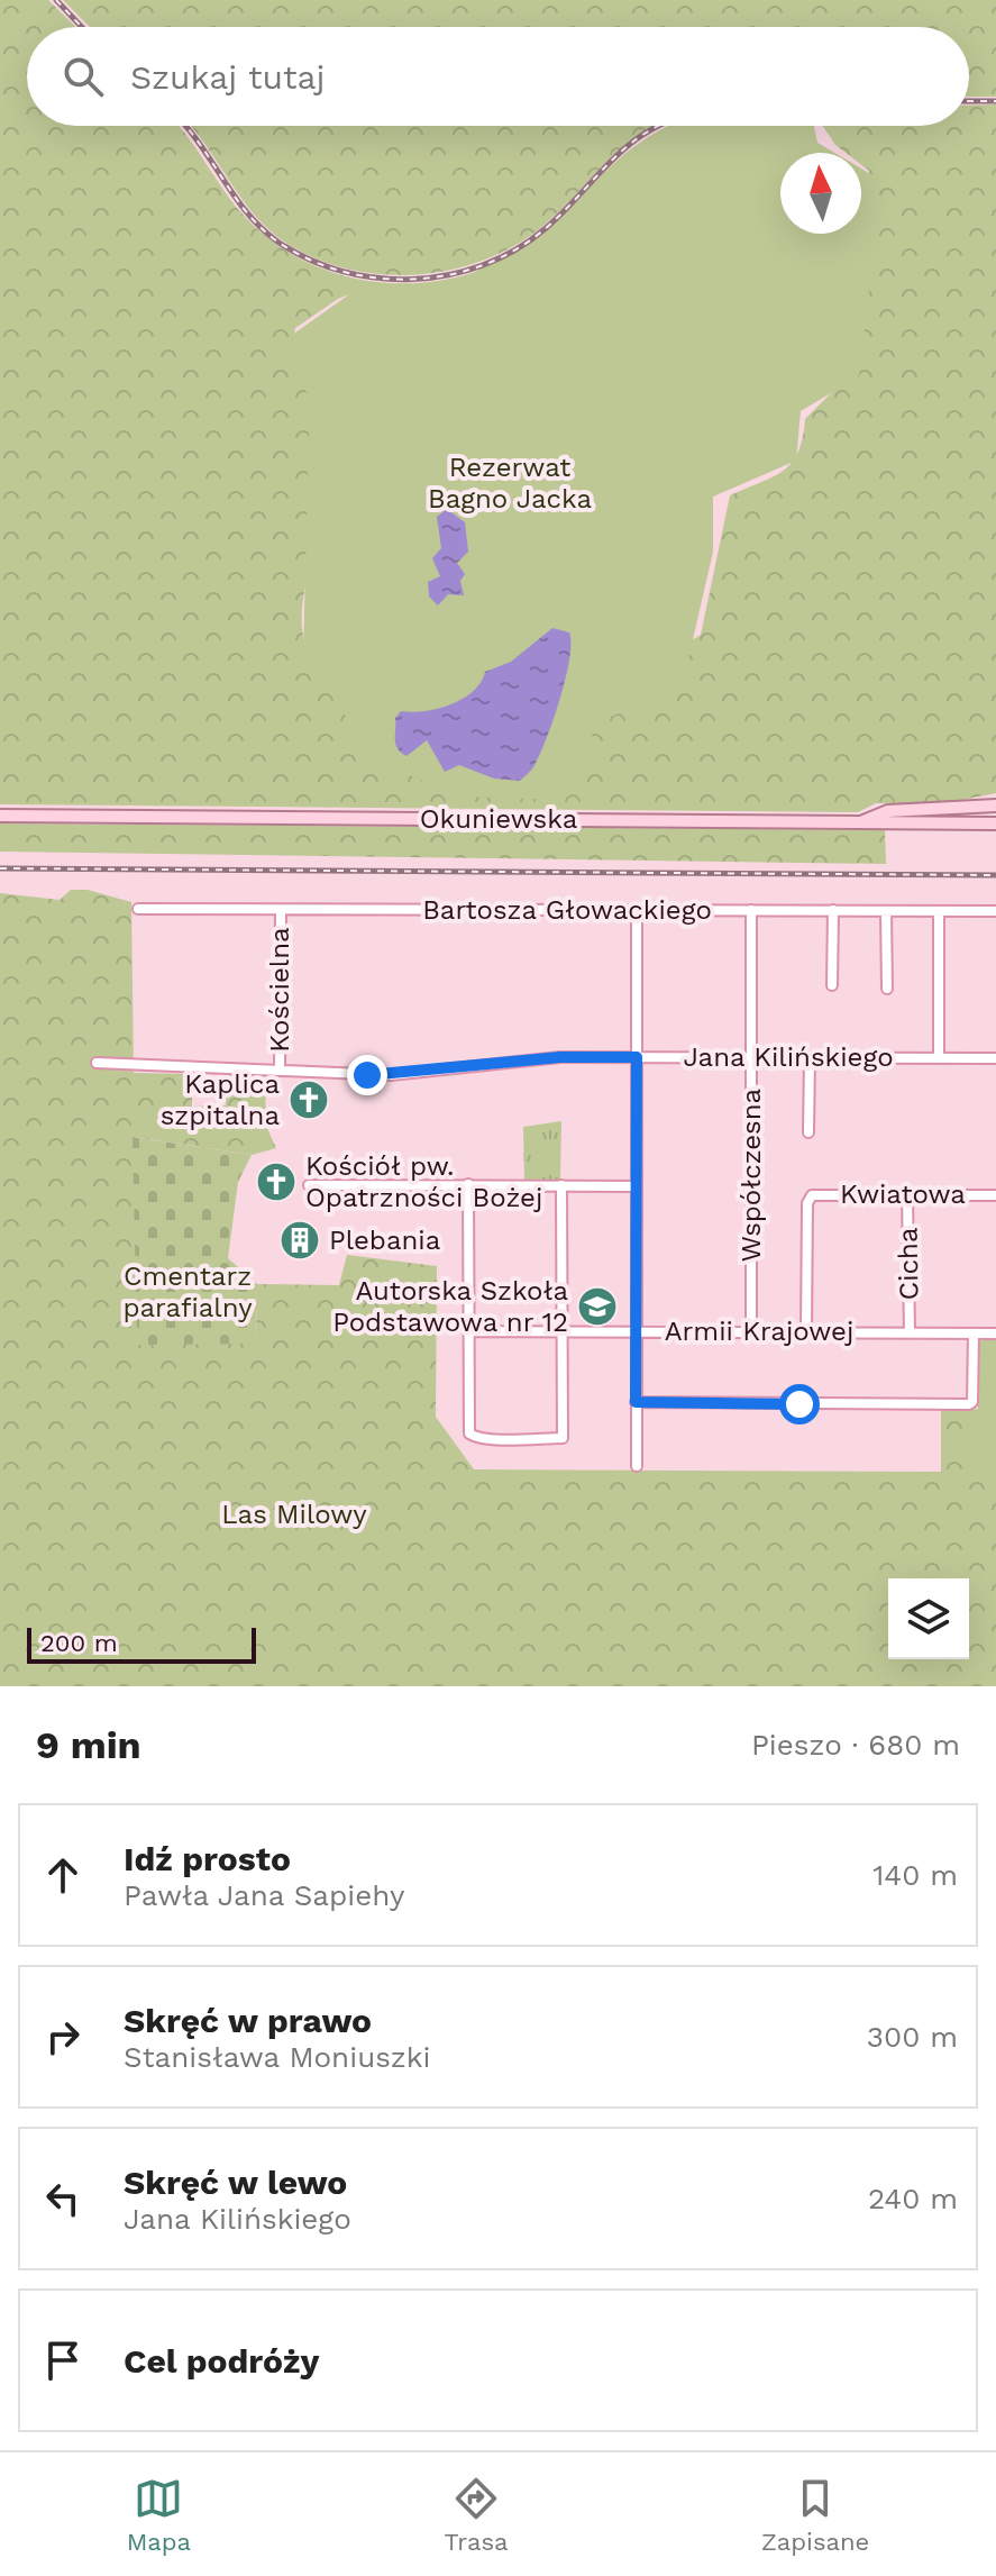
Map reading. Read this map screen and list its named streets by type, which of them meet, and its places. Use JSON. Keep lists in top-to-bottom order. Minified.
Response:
{"streets":{"main road":["Okuniewska"],"street":["Bartosza Głowackiego","Kościelna","Jana Kilińskiego","Współczesna","Kwiatowa","Cicha","Armii Krajowej"]},"crossings":[["Bartosza Głowackiego","Kościelna"],["Bartosza Głowackiego","Współczesna"],["Kościelna","Jana Kilińskiego"],["Jana Kilińskiego","Współczesna"],["Współczesna","Armii Krajowej"],["Kwiatowa","Cicha"],["Kwiatowa","Armii Krajowej"],["Cicha","Armii Krajowej"]],"parks":["Rezerwat Bagno Jacka","Cmentarz parafialny","Las Milowy"],"places":{"church":["Kaplica szpitalna","Kościół pw. Opatrzności Bożej"],"building":["Plebania"],"school or university":["Autorska Szkoła Podstawowa nr 12"]},"scale_bar":"200 m","north":"top","page":{"search":"Szukaj tutaj","scale":"200 m","heading":["9 min","Pieszo · 680 m"],"list":[["Idź prosto","Pawła Jana Sapiehy","140 m"],["Skręć w prawo","Stanisława Moniuszki","300 m"],["Skręć w lewo","Jana Kilińskiego","240 m"],"Cel podróży"],"nav":["Mapa","Trasa","Zapisane"]}}
